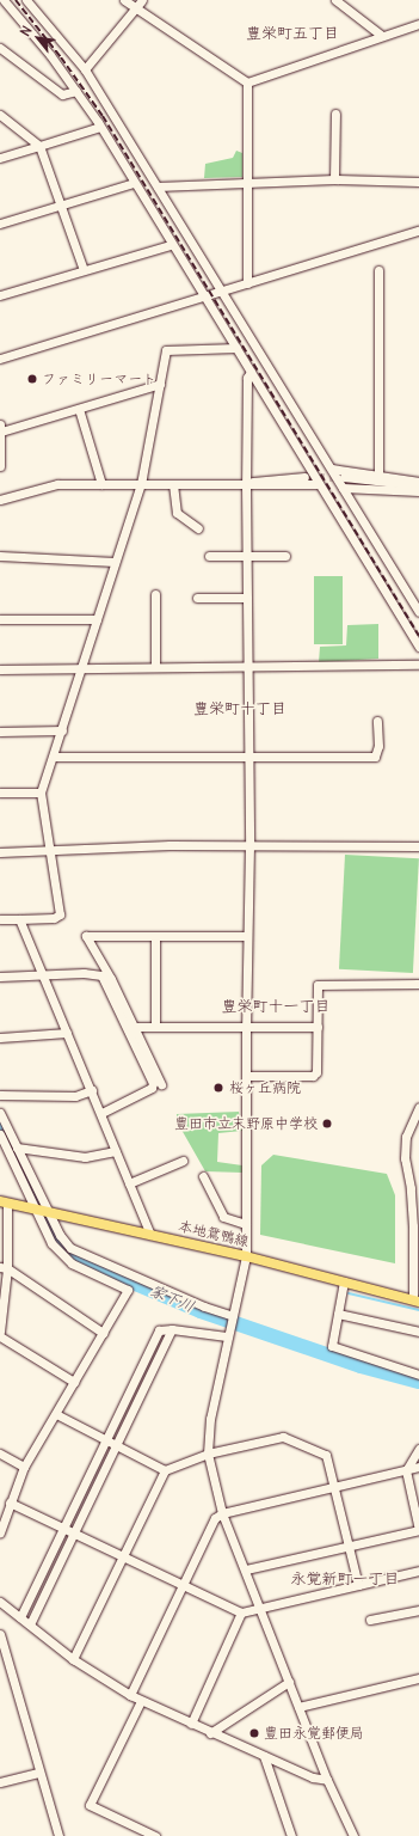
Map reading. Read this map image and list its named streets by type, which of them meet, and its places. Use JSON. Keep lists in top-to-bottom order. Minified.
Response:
{"streets":{"main road":["本地鴛鴨線"]},"districts":["豊栄町五丁目","豊栄町十丁目","豊栄町十一丁目","永覚新町一丁目"],"water":["家下川"],"places":["ファミリーマート","桜ヶ丘病院","豊田市立末野原中学校","豊田永覚郵便局"],"north":"top left"}
